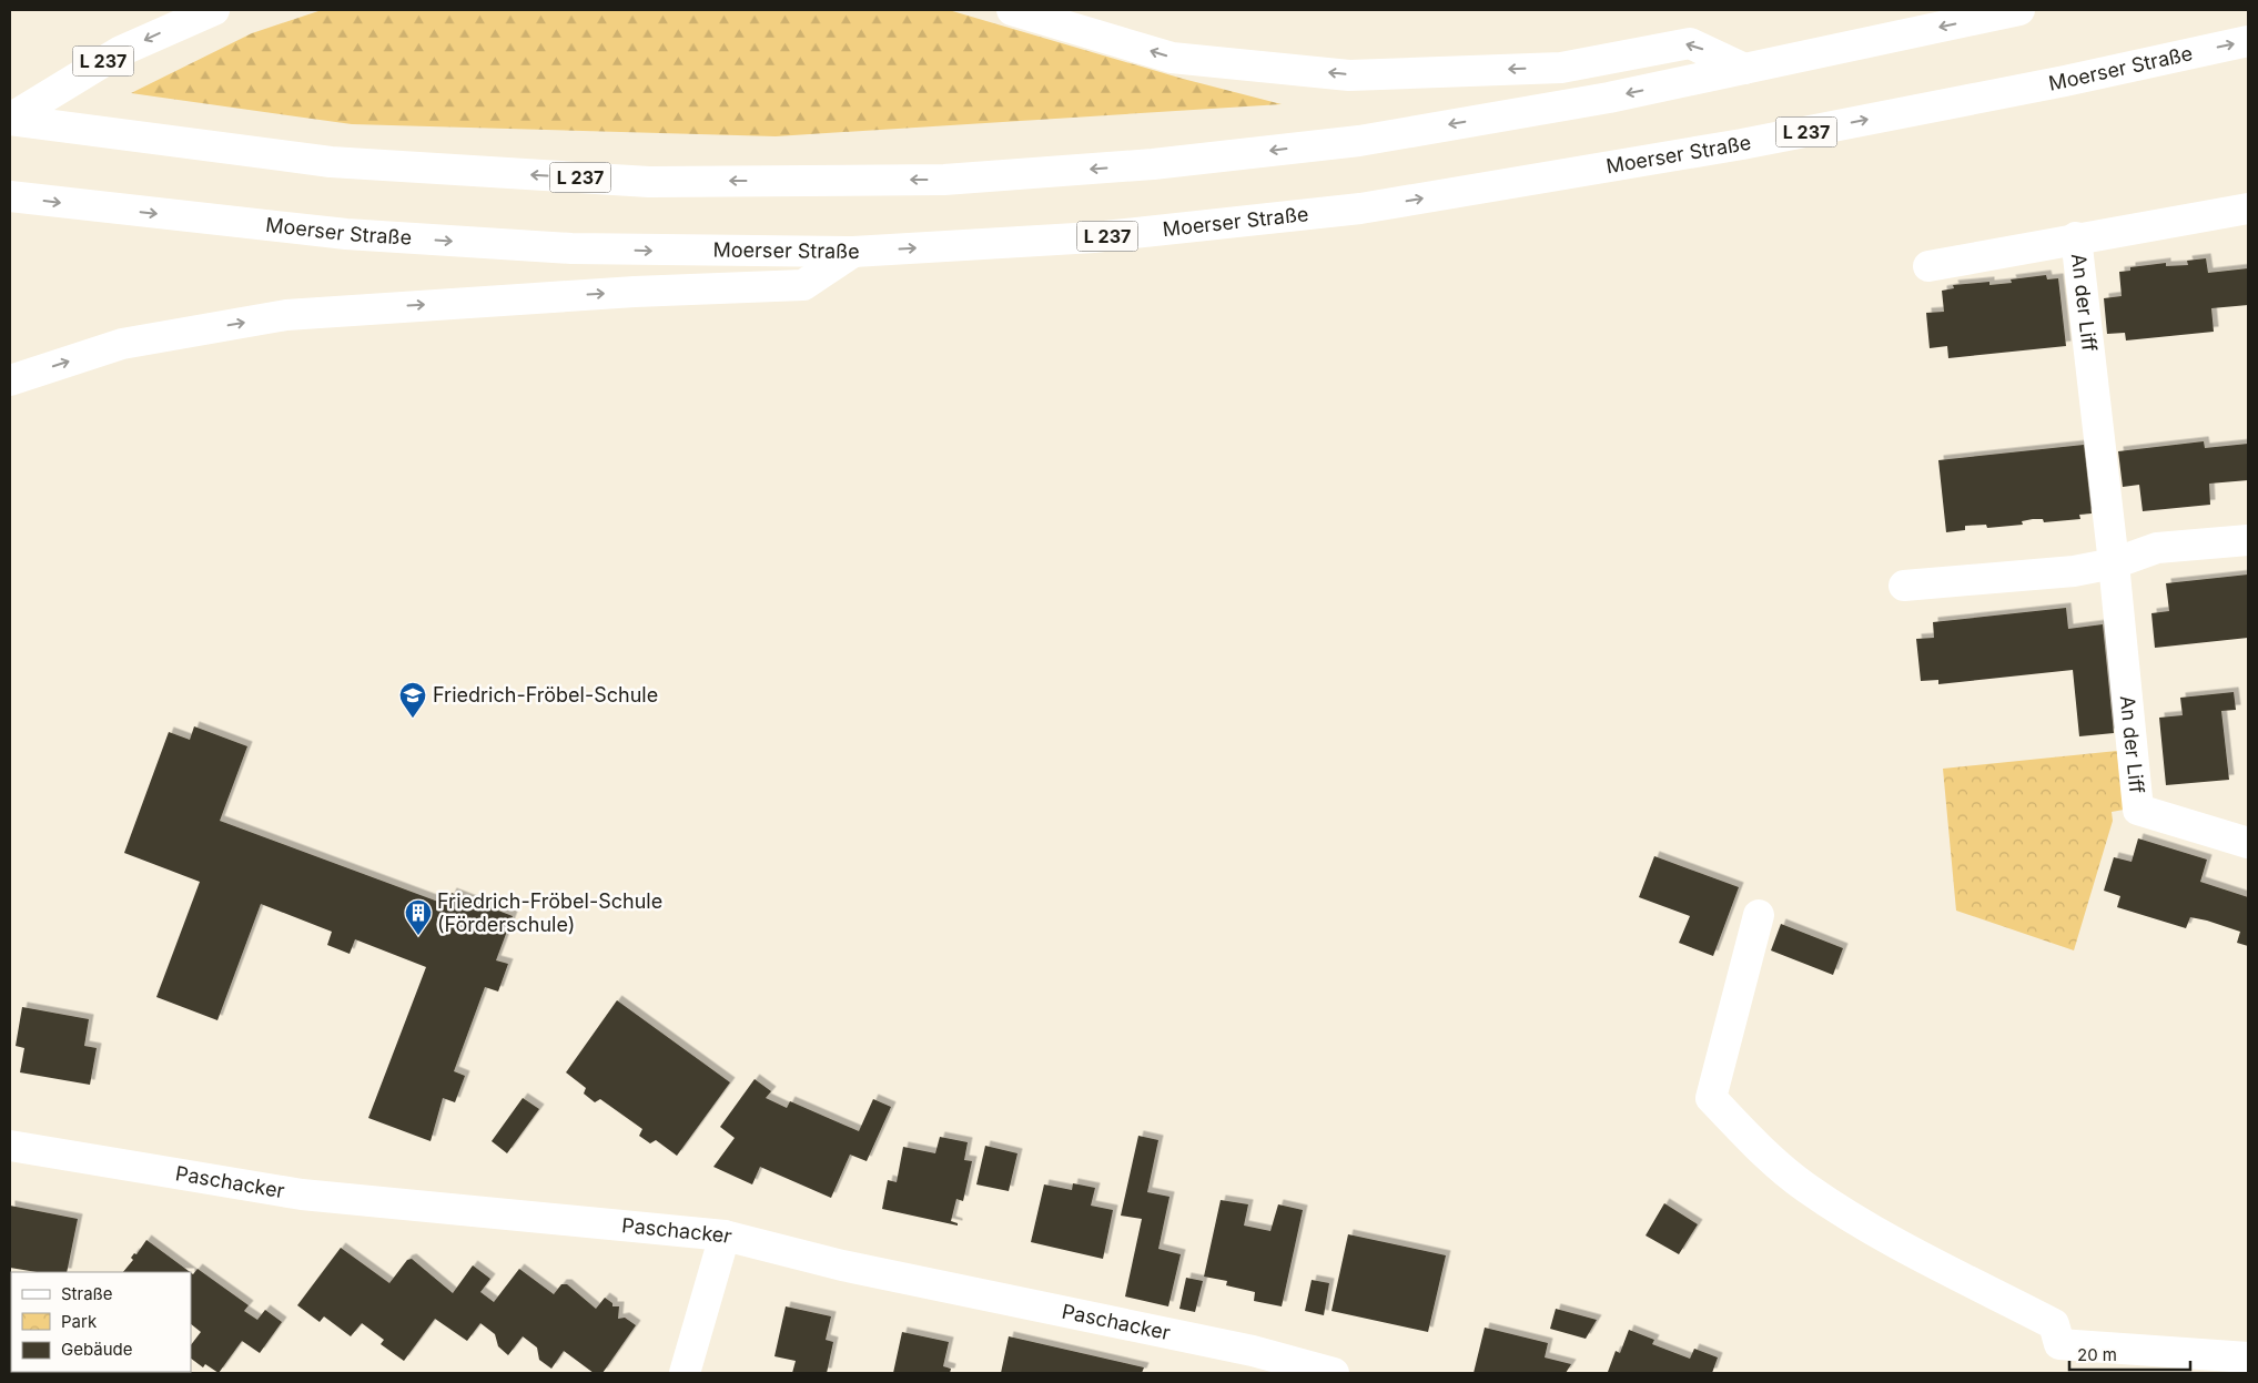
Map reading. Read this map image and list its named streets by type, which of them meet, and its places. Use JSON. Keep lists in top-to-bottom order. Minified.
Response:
{"streets":{"main road":["L 237","Moerser Straße","An der Liff","Paschacker"]},"places":{"school or university":["Friedrich-Fröbel-Schule"],"building":["Friedrich-Fröbel-Schule (Förderschule)"]},"legend":["Straße","Park","Gebäude"],"scale_bar":"20 m"}
